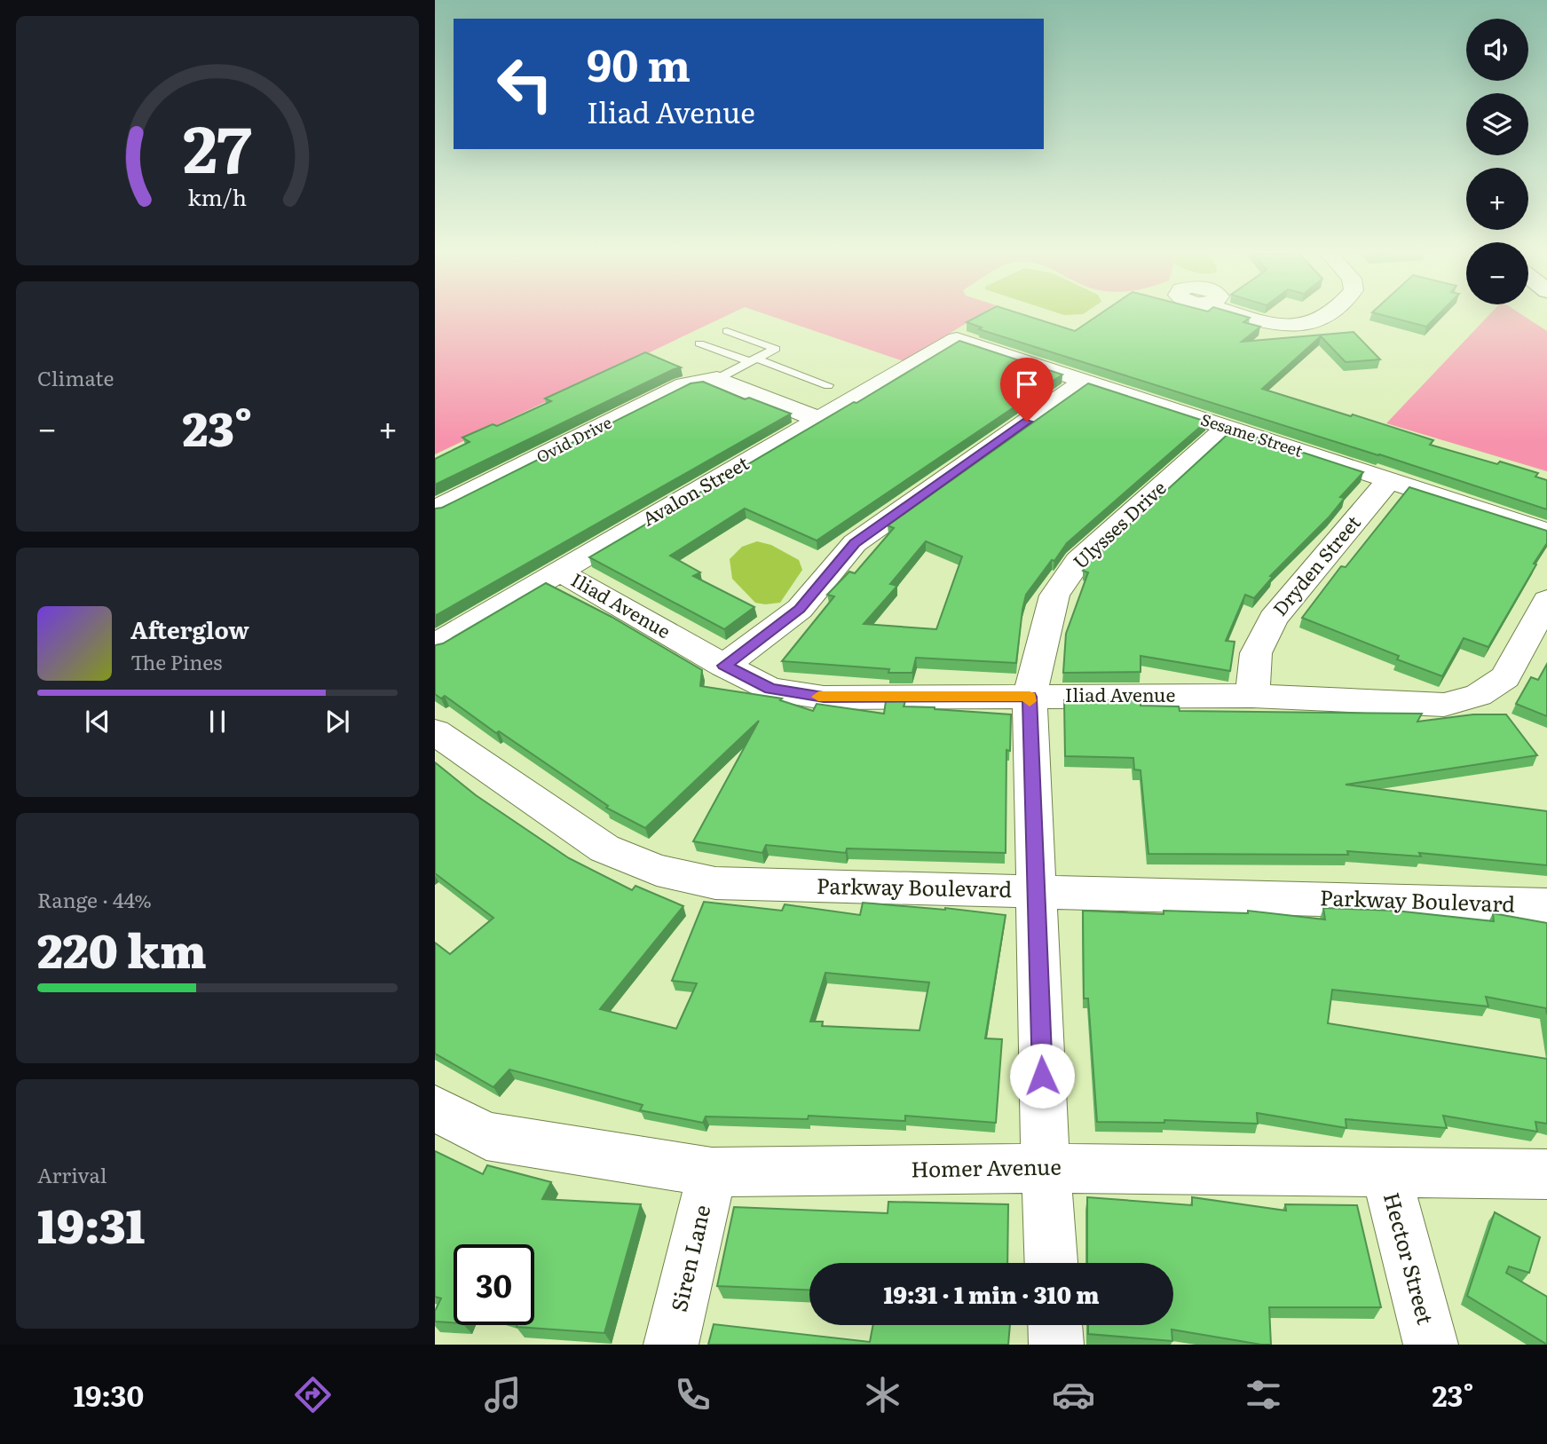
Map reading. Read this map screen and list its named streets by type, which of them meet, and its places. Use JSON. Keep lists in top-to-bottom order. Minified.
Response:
{"streets":{"street":["Sesame Street","Ovid Drive","Avalon Street","Ulysses Drive","Dryden Street","Iliad Avenue","Parkway Boulevard","Homer Avenue","Siren Lane","Hector Street"]},"crossings":[["Sesame Street","Avalon Street"],["Sesame Street","Ulysses Drive"],["Sesame Street","Dryden Street"],["Avalon Street","Iliad Avenue"],["Ulysses Drive","Iliad Avenue"],["Ulysses Drive","Parkway Boulevard"],["Ulysses Drive","Homer Avenue"],["Dryden Street","Iliad Avenue"],["Homer Avenue","Siren Lane"],["Homer Avenue","Hector Street"]],"page":{"map_buttons":["+","−"],"turn":["90 m","Iliad Avenue"],"tile":["Climate",["Range · 44%","220 km"],["Arrival","19:31"]],"heat":["−","23°","+"],"song":["Afterglow","The Pines"],"limit":"30","trip":"19:31 · 1 min · 310 m","tabs":["19:30","23°"],"gauge":["27","km/h"]}}
